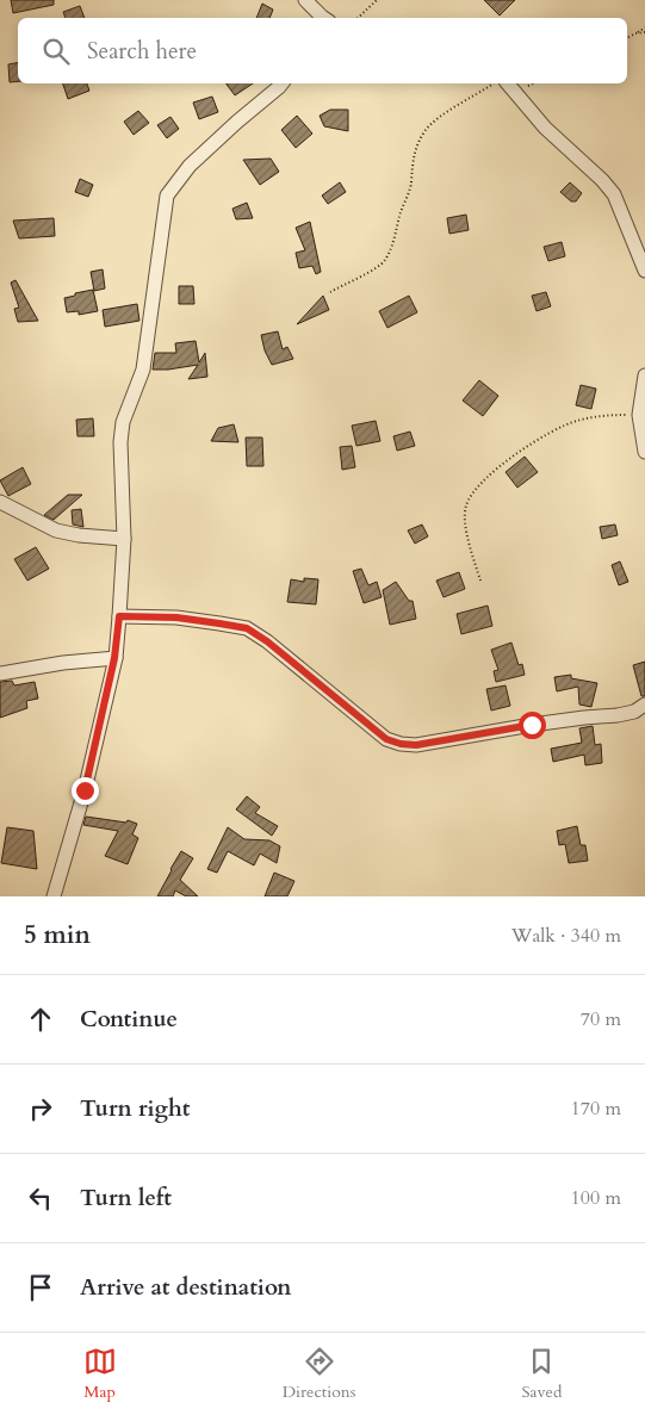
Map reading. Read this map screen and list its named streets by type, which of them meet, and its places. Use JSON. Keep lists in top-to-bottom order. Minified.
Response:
{"page":{"search":"Search here","heading":["5 min","Walk · 340 m"],"list":[["Continue","70 m"],["Turn right","170 m"],["Turn left","100 m"],"Arrive at destination"],"nav":["Map","Directions","Saved"]}}
